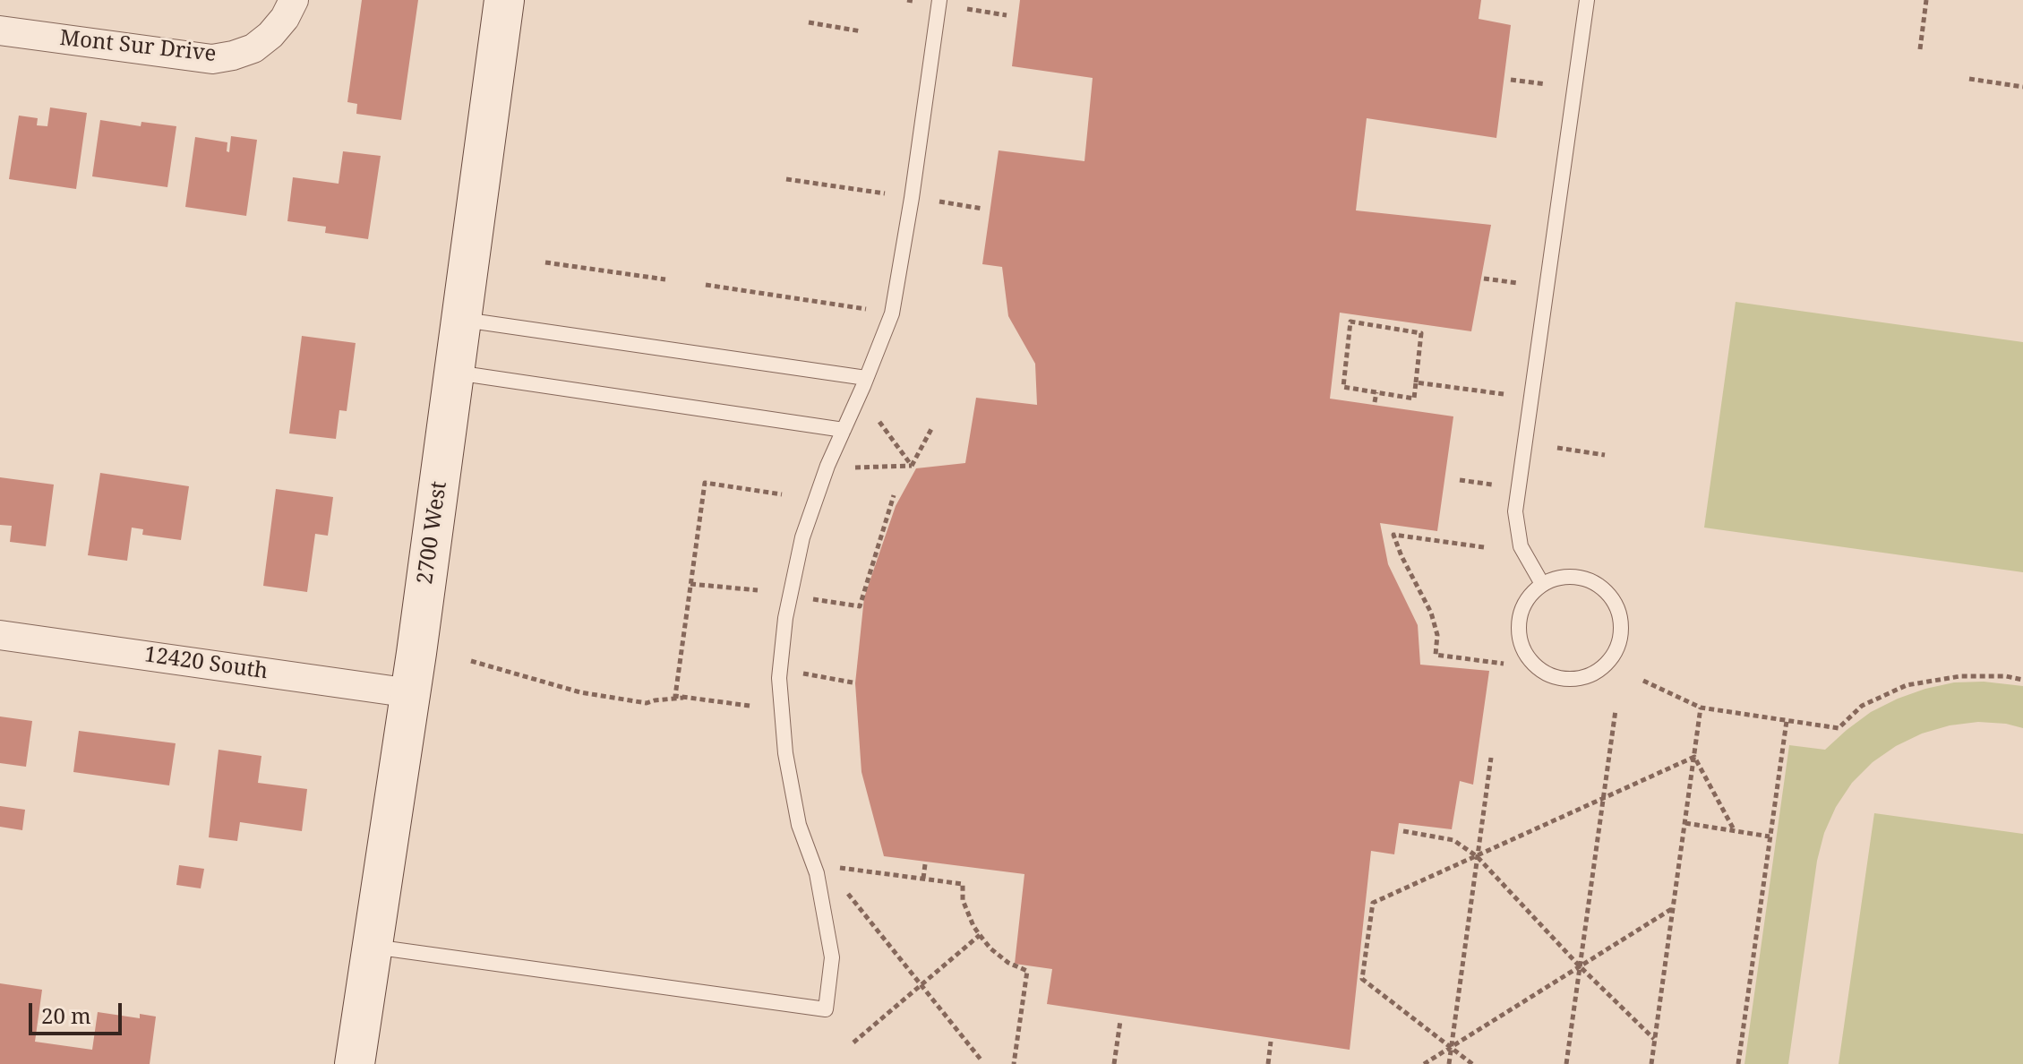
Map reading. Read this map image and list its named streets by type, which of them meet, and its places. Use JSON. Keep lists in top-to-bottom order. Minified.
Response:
{"streets":{"main road":["2700 West"],"street":["Mont Sur Drive","12420 South"]},"crossings":[["2700 West","12420 South"]],"scale_bar":"20 m"}
